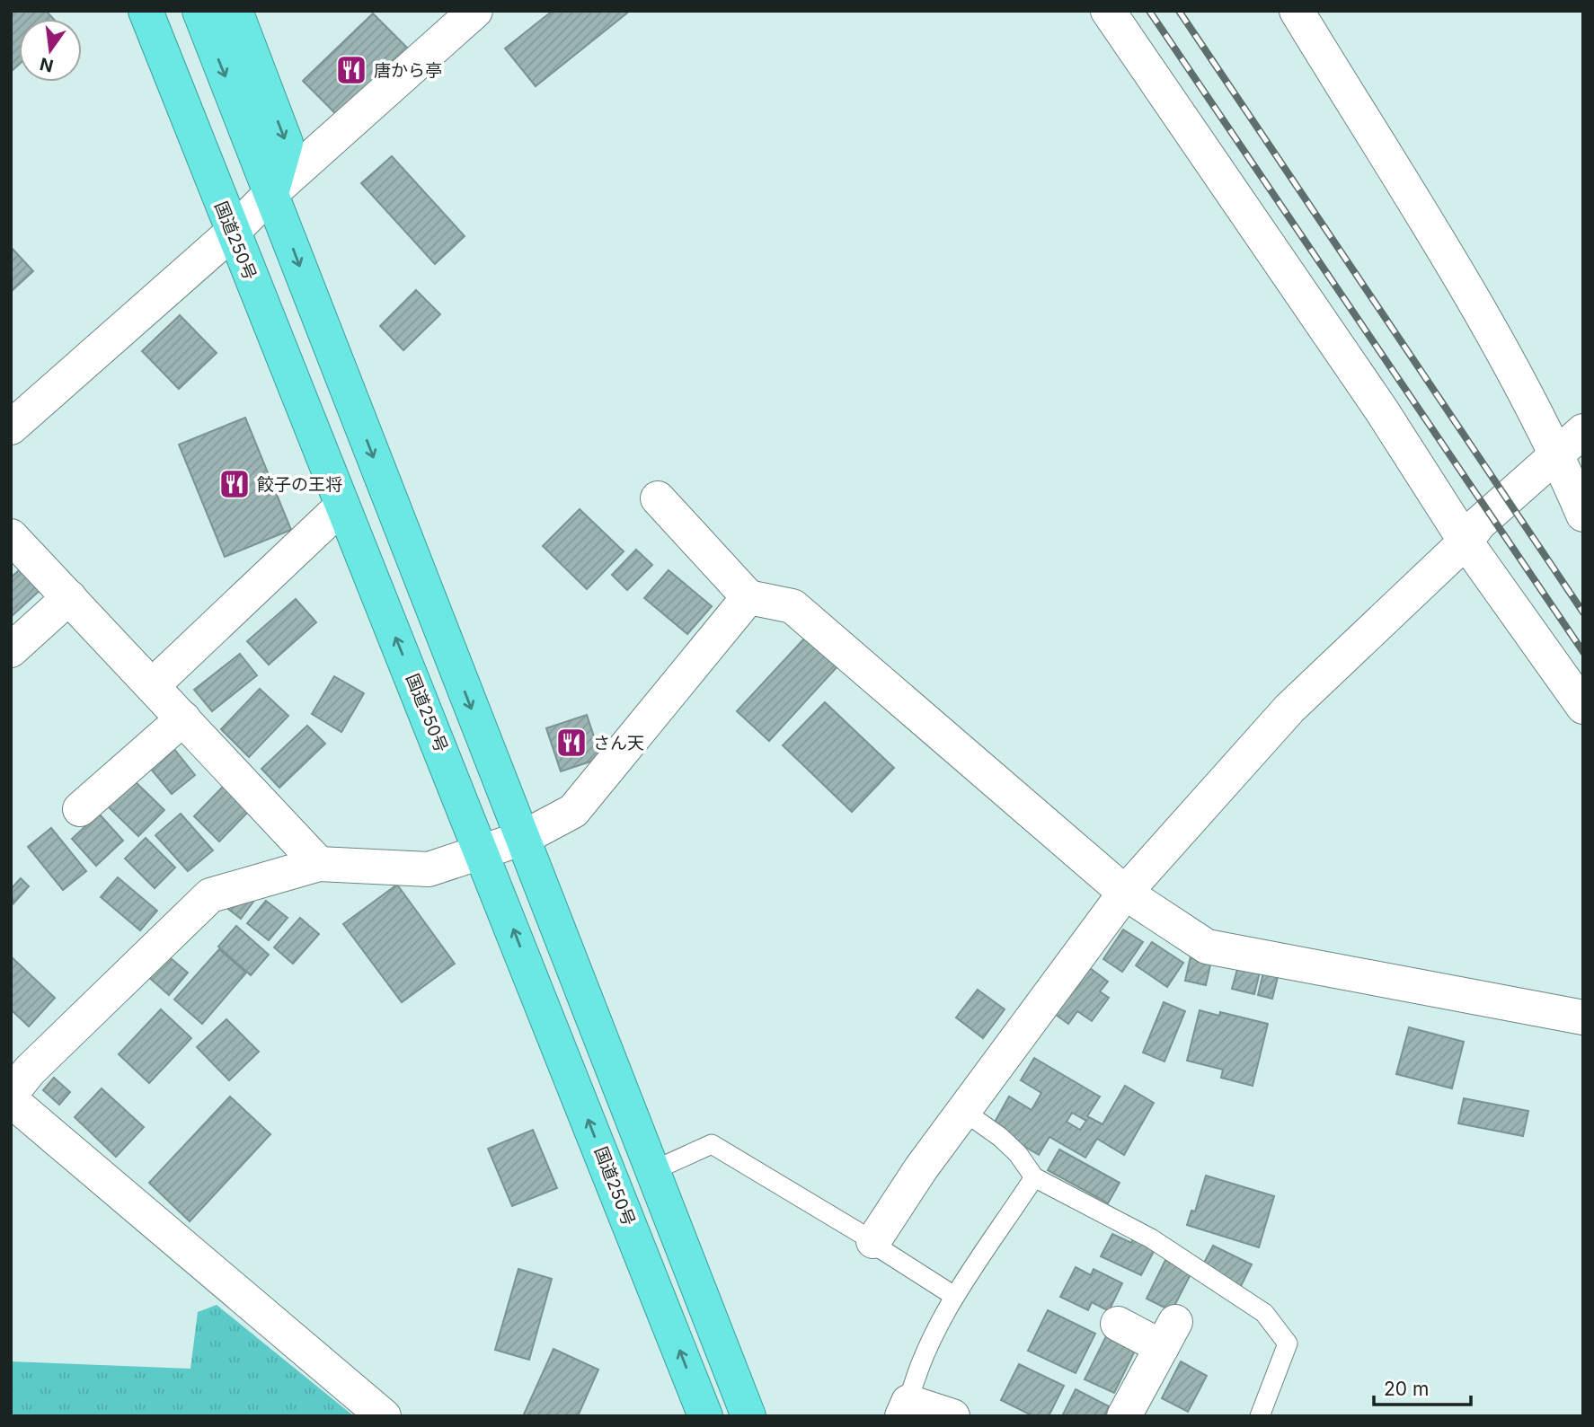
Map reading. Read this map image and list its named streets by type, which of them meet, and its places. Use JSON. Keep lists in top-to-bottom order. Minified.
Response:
{"streets":{"highway":["国道250号"]},"places":{"restaurant":["唐から亭","餃子の王将","さん天"]},"scale_bar":"20 m","north":"bottom"}
